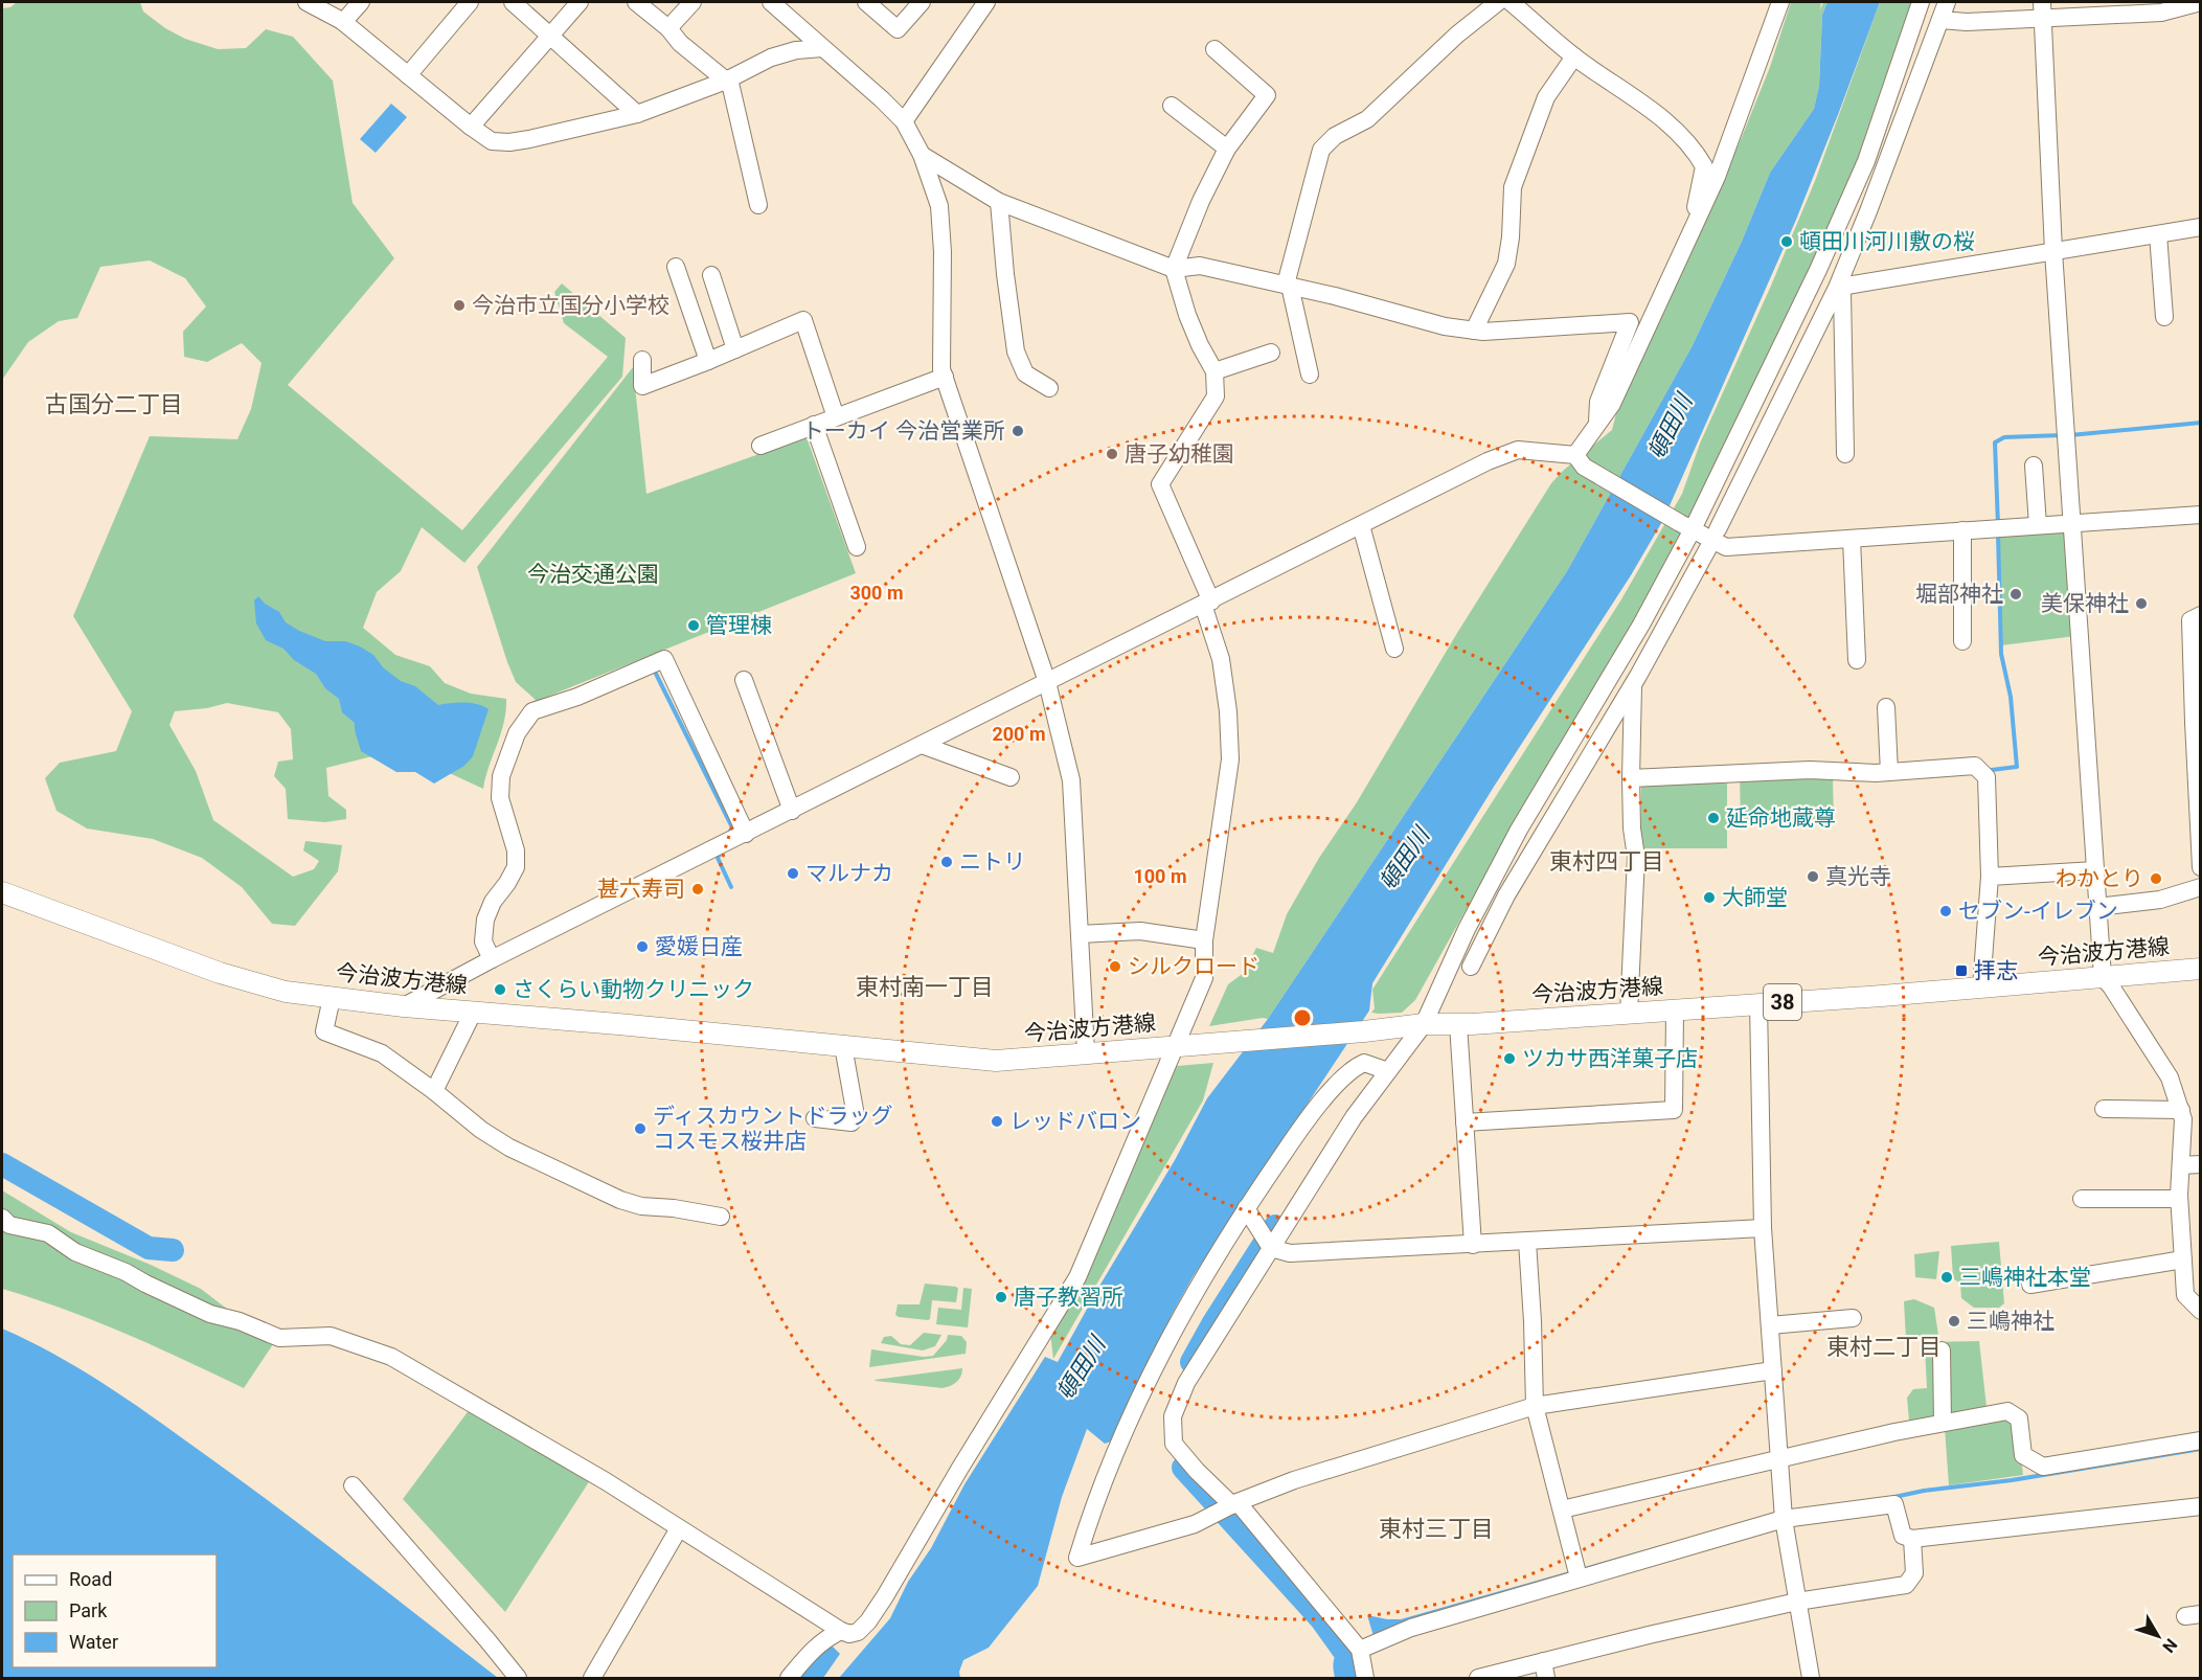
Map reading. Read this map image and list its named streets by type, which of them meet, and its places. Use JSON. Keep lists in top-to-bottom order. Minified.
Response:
{"streets":{"main road":["今治波方港線","38"]},"districts":["古国分二丁目","東村四丁目","東村南一丁目","東村二丁目","東村三丁目"],"water":["頓田川"],"parks":["今治交通公園"],"places":{"other":["頓田川河川敷の桜","今治市立国分小学校","トーカイ 今治営業所","唐子幼稚園","堀部神社","美保神社","管理棟","延命地蔵尊","ニトリ","マルナカ","真光寺","わかとり","甚六寿司","大師堂","セブン-イレブン","愛媛日産","シルクロード","さくらい動物クリニック","ツカサ西洋菓子店","レッドバロン","ディスカウントドラッグ コスモス桜井店","三嶋神社本堂","唐子教習所","三嶋神社"],"transit":["拝志"]},"legend":["Road","Park","Water"],"north":"bottom right","rings":["300 m","200 m","100 m"]}
